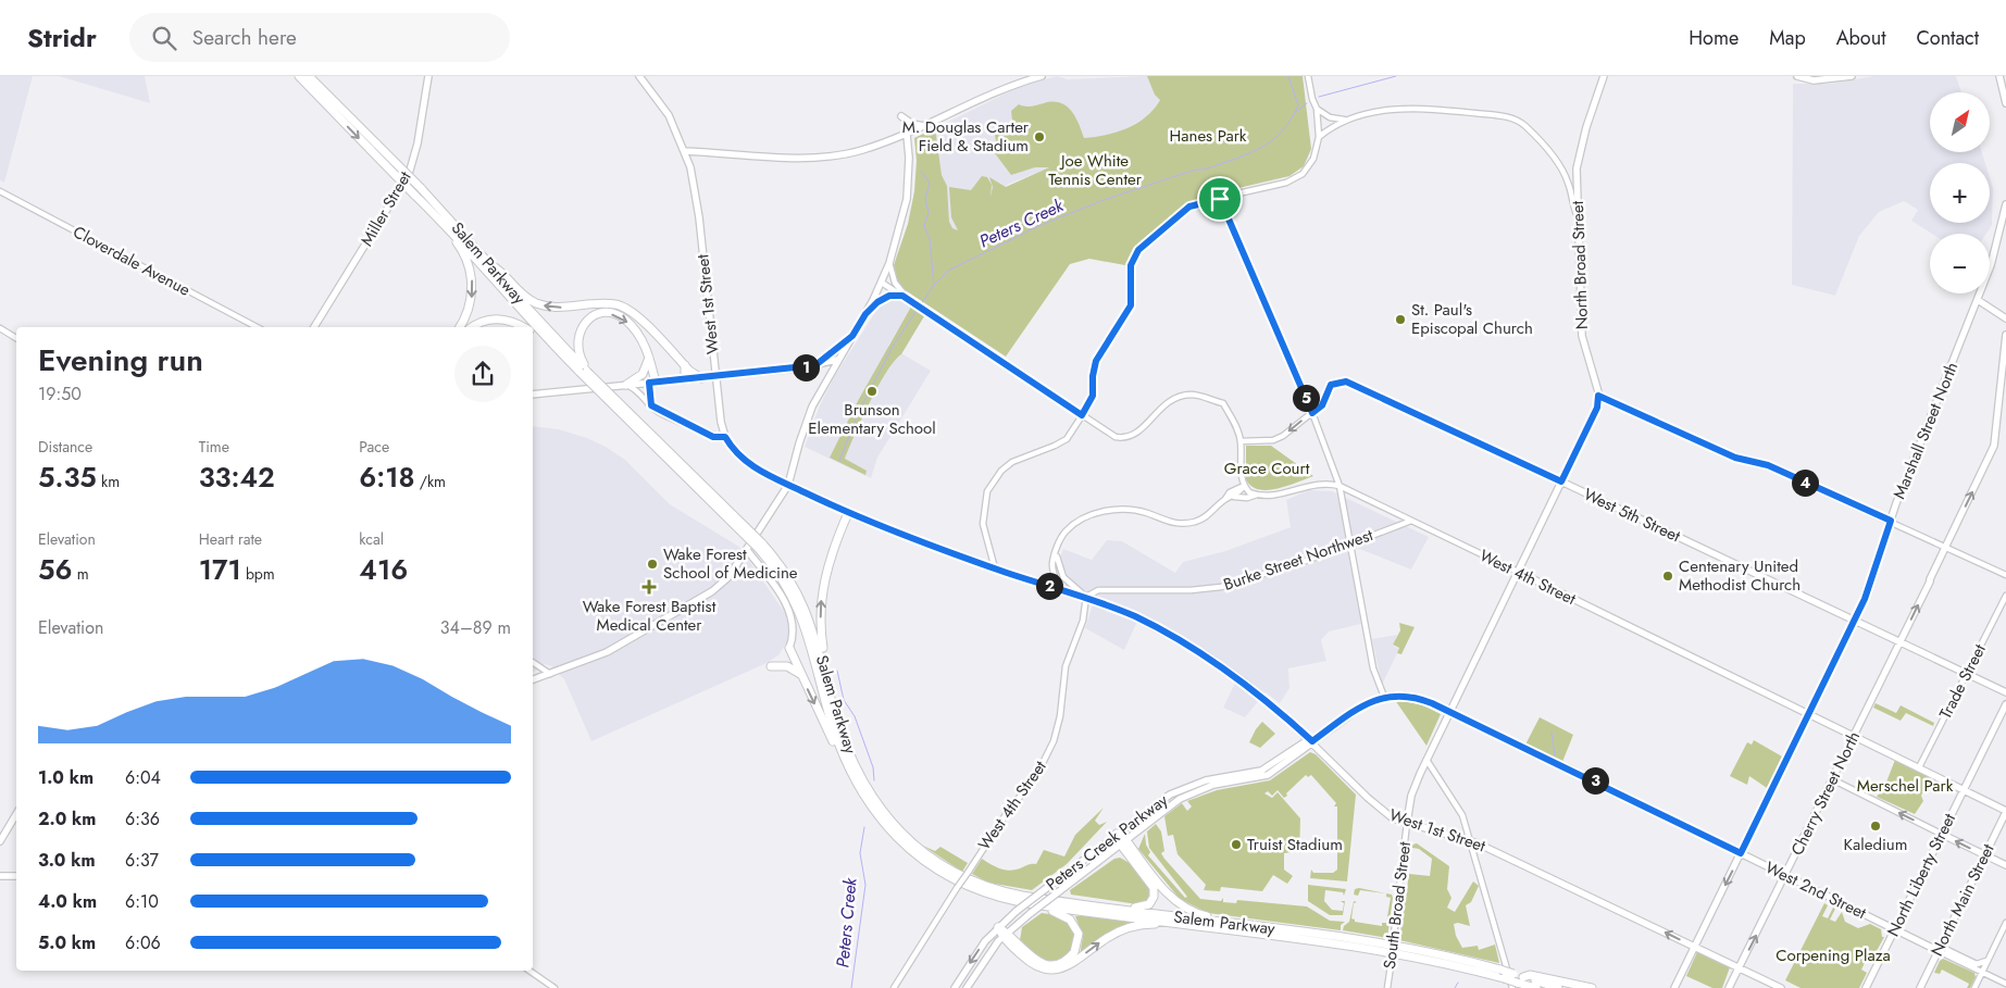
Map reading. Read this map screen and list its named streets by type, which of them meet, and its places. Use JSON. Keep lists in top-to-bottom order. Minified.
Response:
{"streets":{"highway":["Salem Parkway"],"main road":["Miller Street","North Broad Street","West 1st Street","Marshall Street North","West 5th Street","West 4th Street","Cherry Street North","Peters Creek Parkway","North Liberty Street","West 2nd Street","North Main Street"],"street":["Cloverdale Avenue","Burke Street Northwest","Trade Street","South Broad Street"]},"crossings":[["West 1st Street","Marshall Street North"],["West 1st Street","Burke Street Northwest"],["West 1st Street","West 4th Street"],["West 1st Street","Cherry Street North"],["West 1st Street","Peters Creek Parkway"],["West 1st Street","West 2nd Street"],["West 1st Street","South Broad Street"],["Marshall Street North","West 5th Street"],["Marshall Street North","West 4th Street"],["Marshall Street North","West 2nd Street"],["West 5th Street","Trade Street"],["West 5th Street","Cherry Street North"],["Burke Street Northwest","West 4th Street"],["West 4th Street","Trade Street"],["West 4th Street","Cherry Street North"],["West 4th Street","North Liberty Street"],["West 4th Street","North Main Street"],["Cherry Street North","West 2nd Street"],["Peters Creek Parkway","West 2nd Street"],["North Liberty Street","West 2nd Street"],["West 2nd Street","North Main Street"]],"one_way":["Cherry Street North"],"water":["Peters Creek"],"parks":["Hanes Park","Joe White Tennis Center","Grace Court","Merschel Park","Corpening Plaza"],"places":{"other":["M. Douglas Carter Field & Stadium","St. Paul's Episcopal Church","Brunson Elementary School","Wake Forest School of Medicine","Centenary United Methodist Church","Kaledium","Truist Stadium"],"health":["Wake Forest Baptist Medical Center"]},"north":"top right","page":{"header":"Stridr","search":"Search here","nav":["Home","Map","About","Contact"],"map_buttons":["+","−"],"heading":["Evening run","19:50"],"pins":["1","5","4","2","3"],"stats":[["Distance","5.35 km"],["Time","33:42"],["Pace","6:18 /km"],["Elevation","56 m"],["Heart rate","171 bpm"],["kcal","416"]],"chart":["Elevation","34–89 m"],"list":[{"name":"1.0 km","note":"6:04"},{"name":"2.0 km","note":"6:36"},{"name":"3.0 km","note":"6:37"},{"name":"4.0 km","note":"6:10"},{"name":"5.0 km","note":"6:06"}]}}
